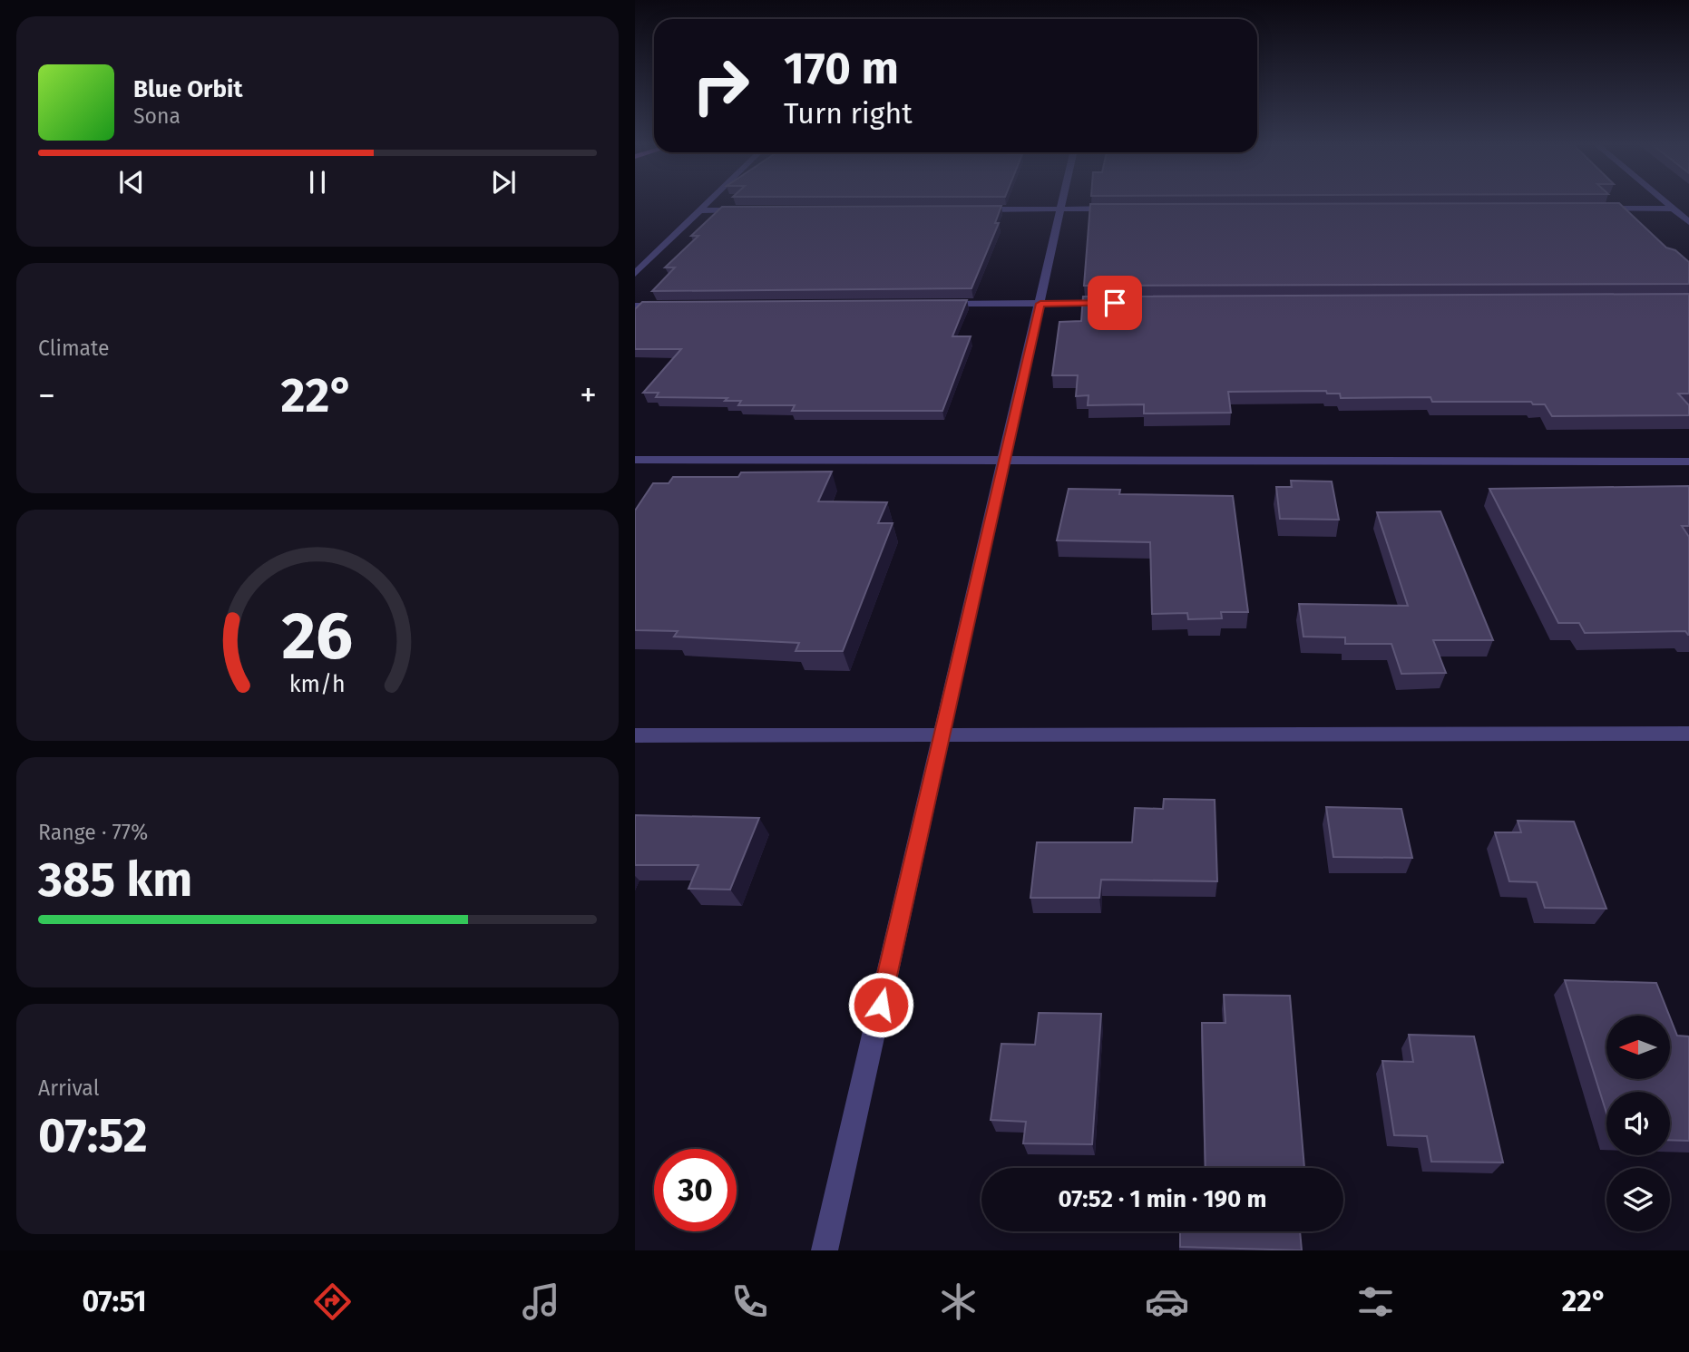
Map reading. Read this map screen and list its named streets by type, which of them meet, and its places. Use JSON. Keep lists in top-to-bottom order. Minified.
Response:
{"north":"left","page":{"turn":["170 m","Turn right"],"song":["Blue Orbit","Sona"],"tile":["Climate",["Range · 77%","385 km"],["Arrival","07:52"]],"heat":["−","22°","+"],"limit":"30","trip":"07:52 · 1 min · 190 m","tabs":["07:51","22°"],"gauge":["26","km/h"]}}
